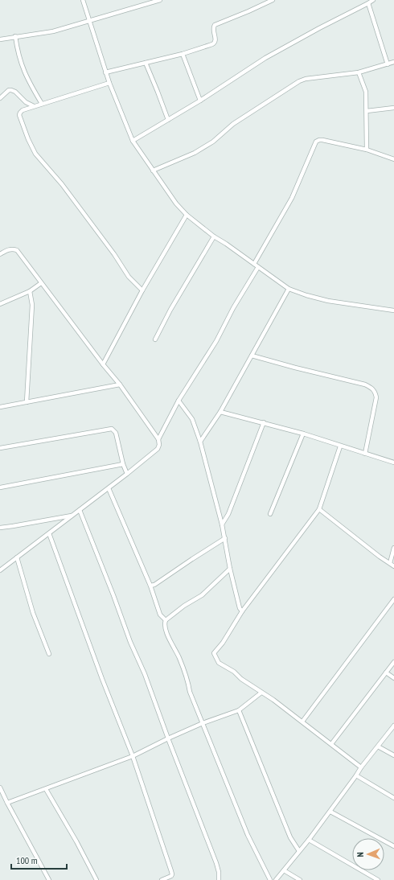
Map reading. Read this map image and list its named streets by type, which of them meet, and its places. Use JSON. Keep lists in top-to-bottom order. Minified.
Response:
{"scale_bar":"100 m","north":"left"}
